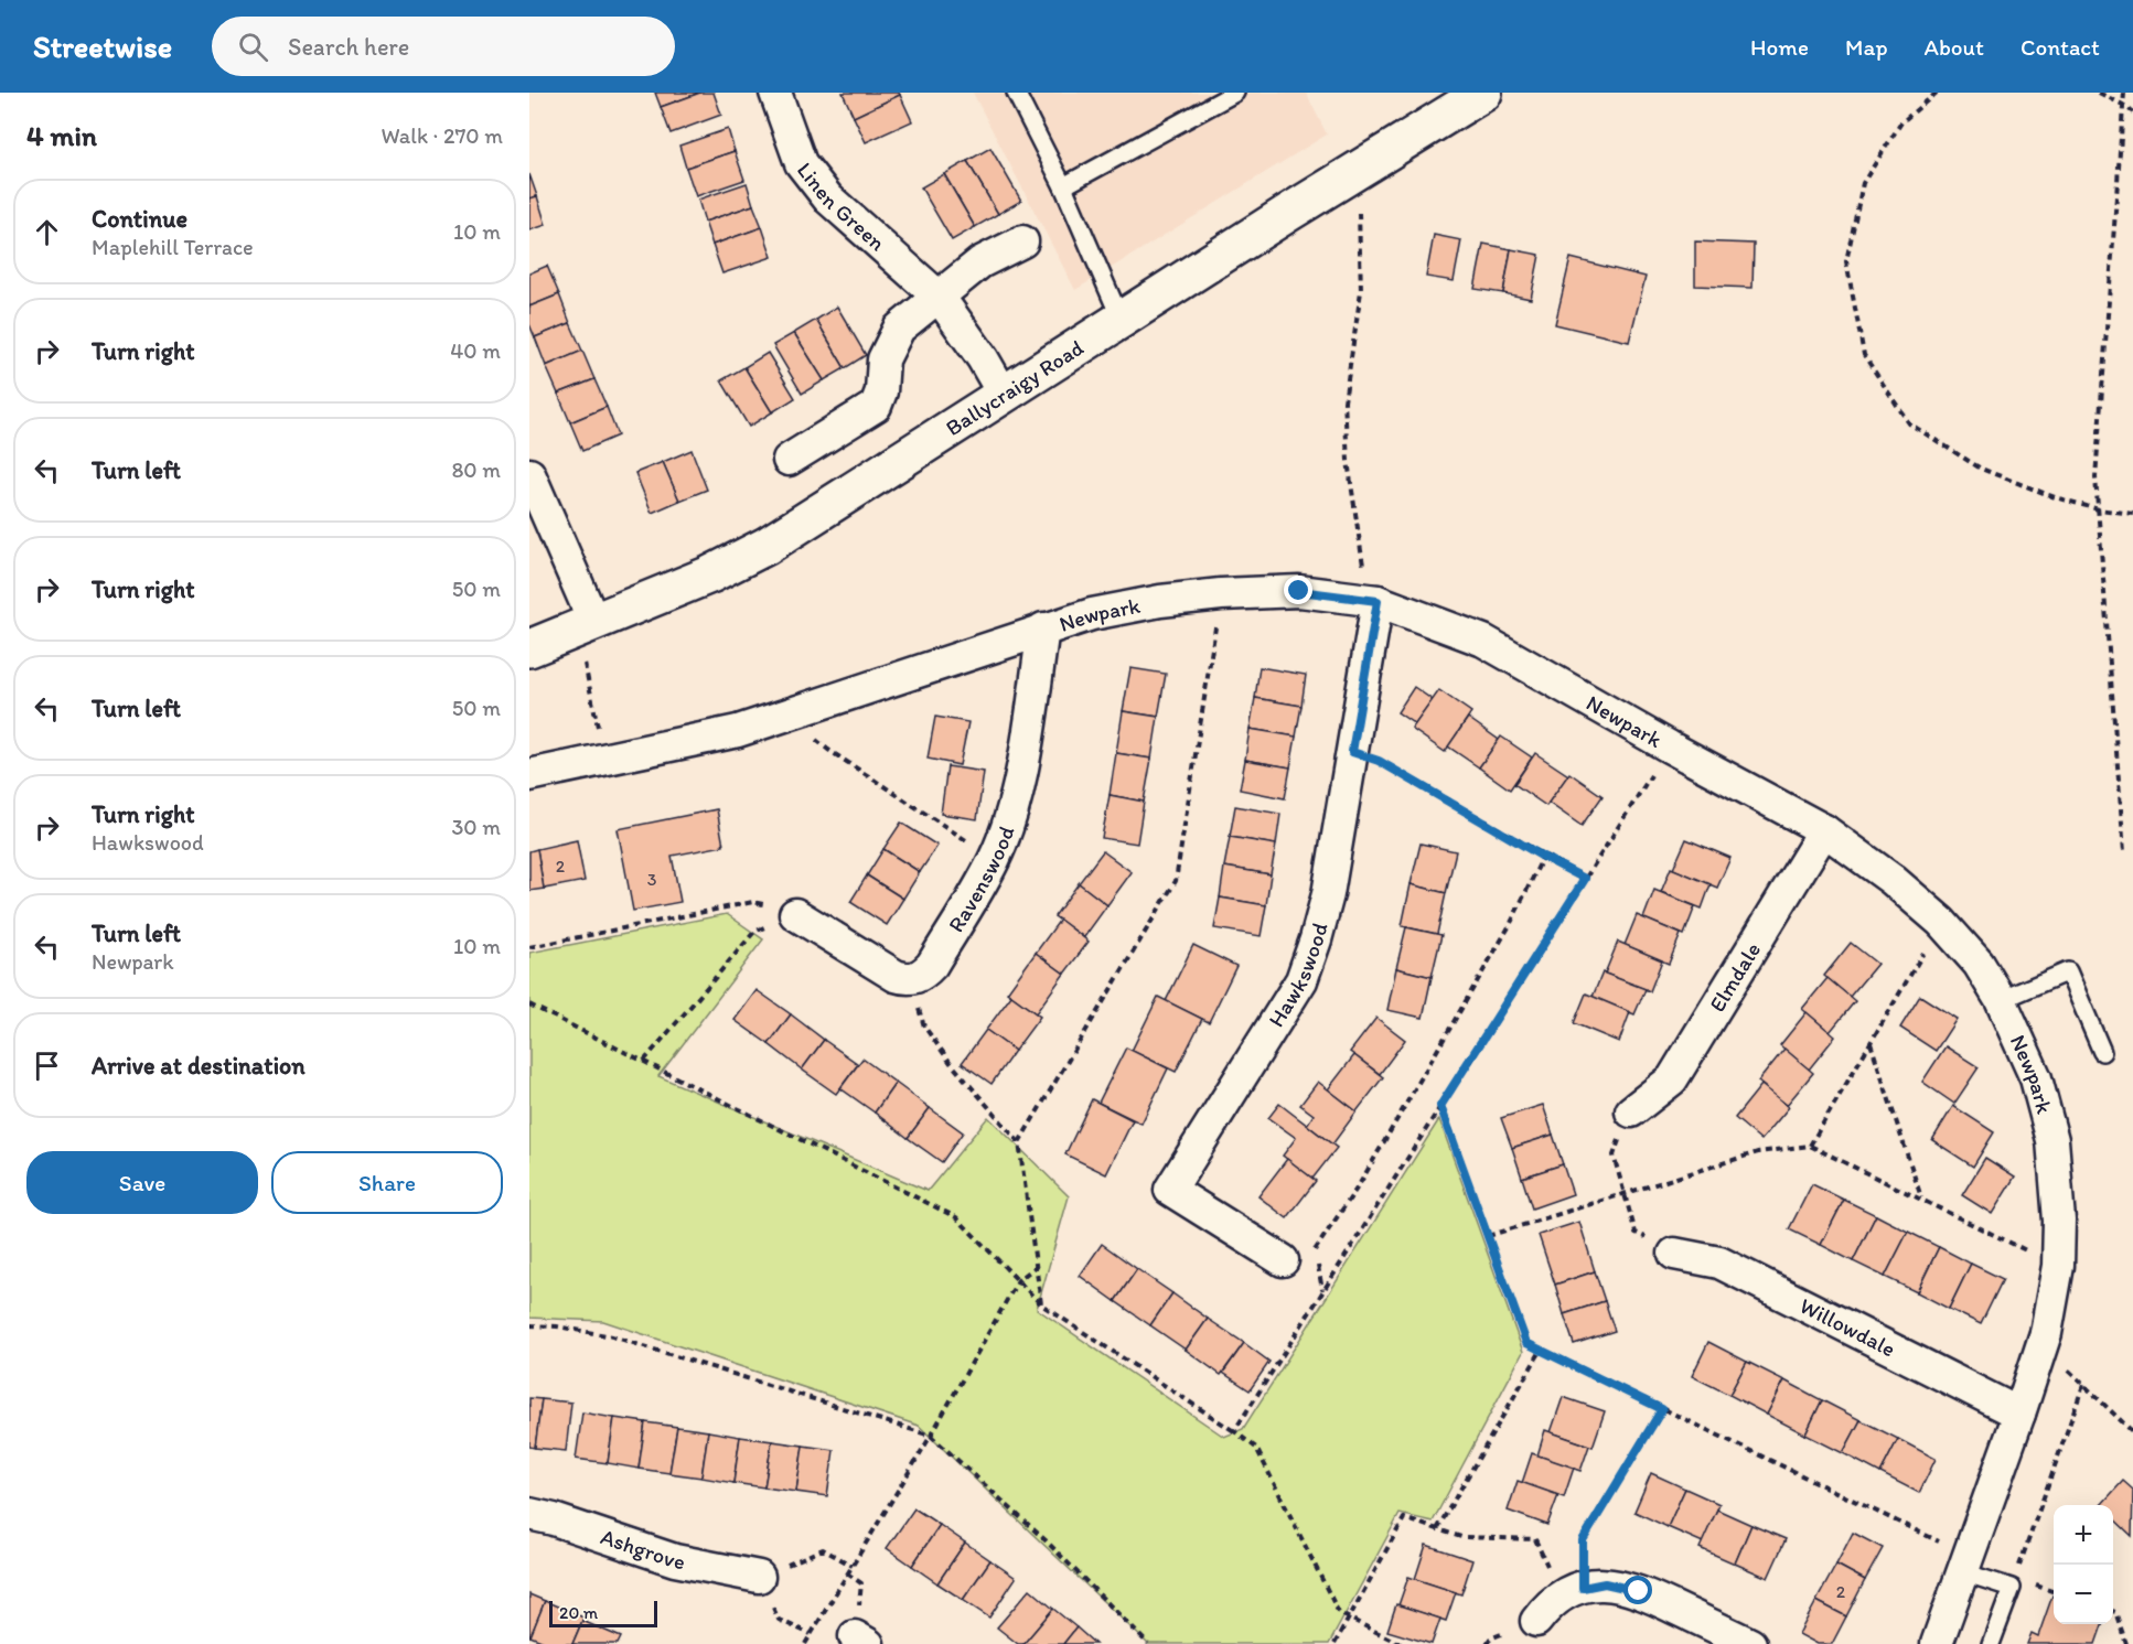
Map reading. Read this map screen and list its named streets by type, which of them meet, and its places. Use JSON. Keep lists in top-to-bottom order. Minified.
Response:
{"streets":{"main road":["Ballycraigy Road"],"street":["Linen Green","Newpark","Ravenswood","Hawkswood","Elmdale","Willowdale","Ashgrove"]},"crossings":[["Linen Green","Ballycraigy Road"],["Newpark","Ravenswood"],["Newpark","Hawkswood"],["Newpark","Elmdale"],["Newpark","Willowdale"]],"house_numbers":["2","3","2"],"scale_bar":"20 m","page":{"header":"Streetwise","search":"Search here","nav":["Home","Map","About","Contact"],"heading":["4 min","Walk · 270 m"],"list":[["Continue","Maplehill Terrace","10 m"],["Turn right","40 m"],["Turn left","80 m"],["Turn right","50 m"],["Turn left","50 m"],["Turn right","Hawkswood","30 m"],["Turn left","Newpark","10 m"],"Arrive at destination"],"buttons":["Save","Share"],"map_buttons":["+","−"],"scale":"20 m"}}
